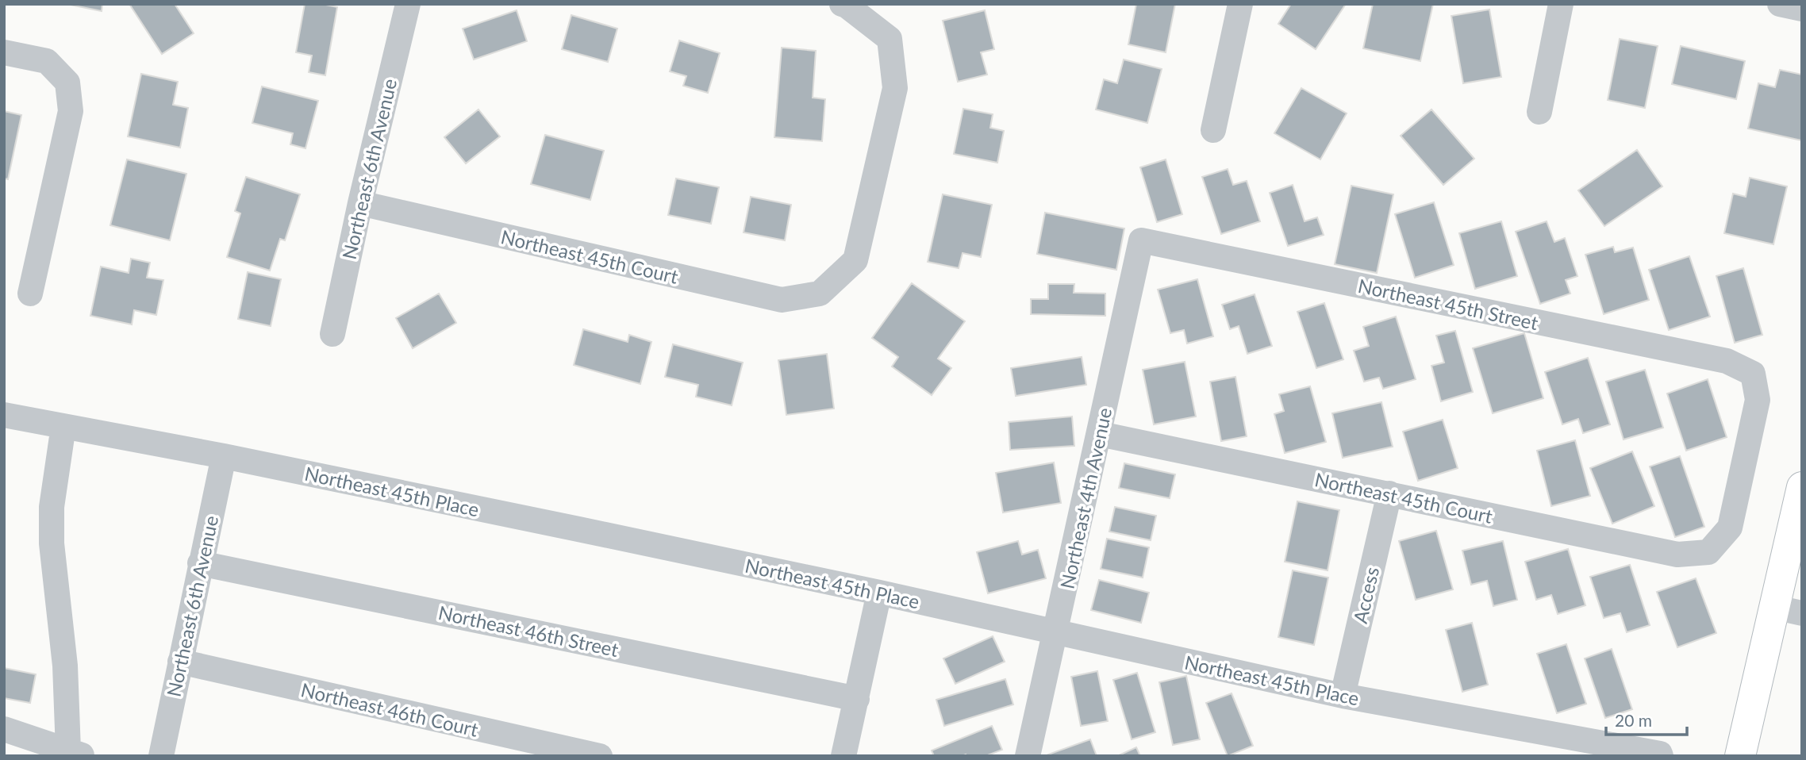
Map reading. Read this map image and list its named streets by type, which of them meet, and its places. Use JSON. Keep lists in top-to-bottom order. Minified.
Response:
{"streets":{"street":["Northeast 6th Avenue","Northeast 45th Court","Northeast 45th Street","Northeast 45th Place","Northeast 4th Avenue","Access","Northeast 46th Street","Northeast 46th Court"]},"crossings":[["Northeast 6th Avenue","Northeast 45th Court"],["Northeast 6th Avenue","Northeast 45th Place"],["Northeast 6th Avenue","Northeast 46th Street"],["Northeast 6th Avenue","Northeast 46th Court"],["Northeast 45th Court","Northeast 45th Street"],["Northeast 45th Court","Northeast 4th Avenue"],["Northeast 45th Court","Access"],["Northeast 45th Street","Northeast 4th Avenue"],["Northeast 45th Place","Northeast 4th Avenue"],["Northeast 45th Place","Access"]],"scale_bar":"20 m"}
